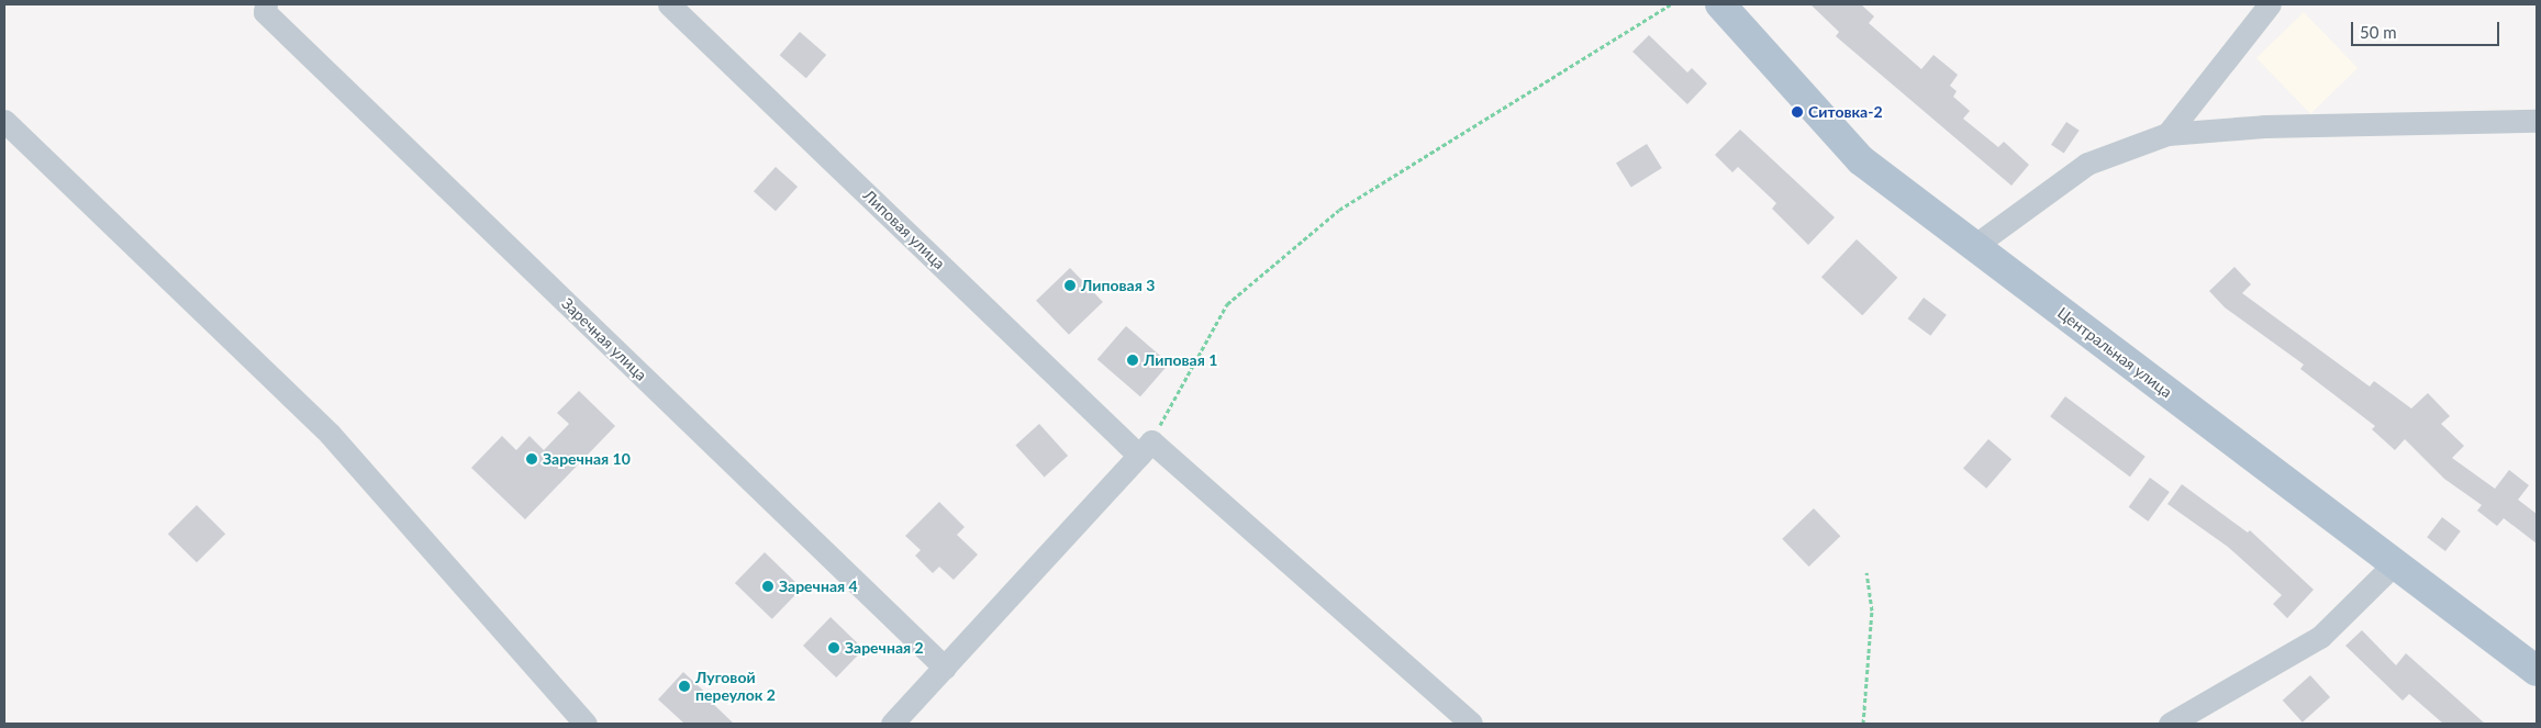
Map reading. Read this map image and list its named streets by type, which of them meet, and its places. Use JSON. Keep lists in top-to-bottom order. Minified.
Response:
{"streets":{"main road":["Центральная улица"],"street":["Липовая улица","Заречная улица"]},"places":["Ситовка-2","Липовая 3","Липовая 1","Заречная 10","Заречная 4","Заречная 2","Луговой переулок 2"],"scale_bar":"50 m"}
